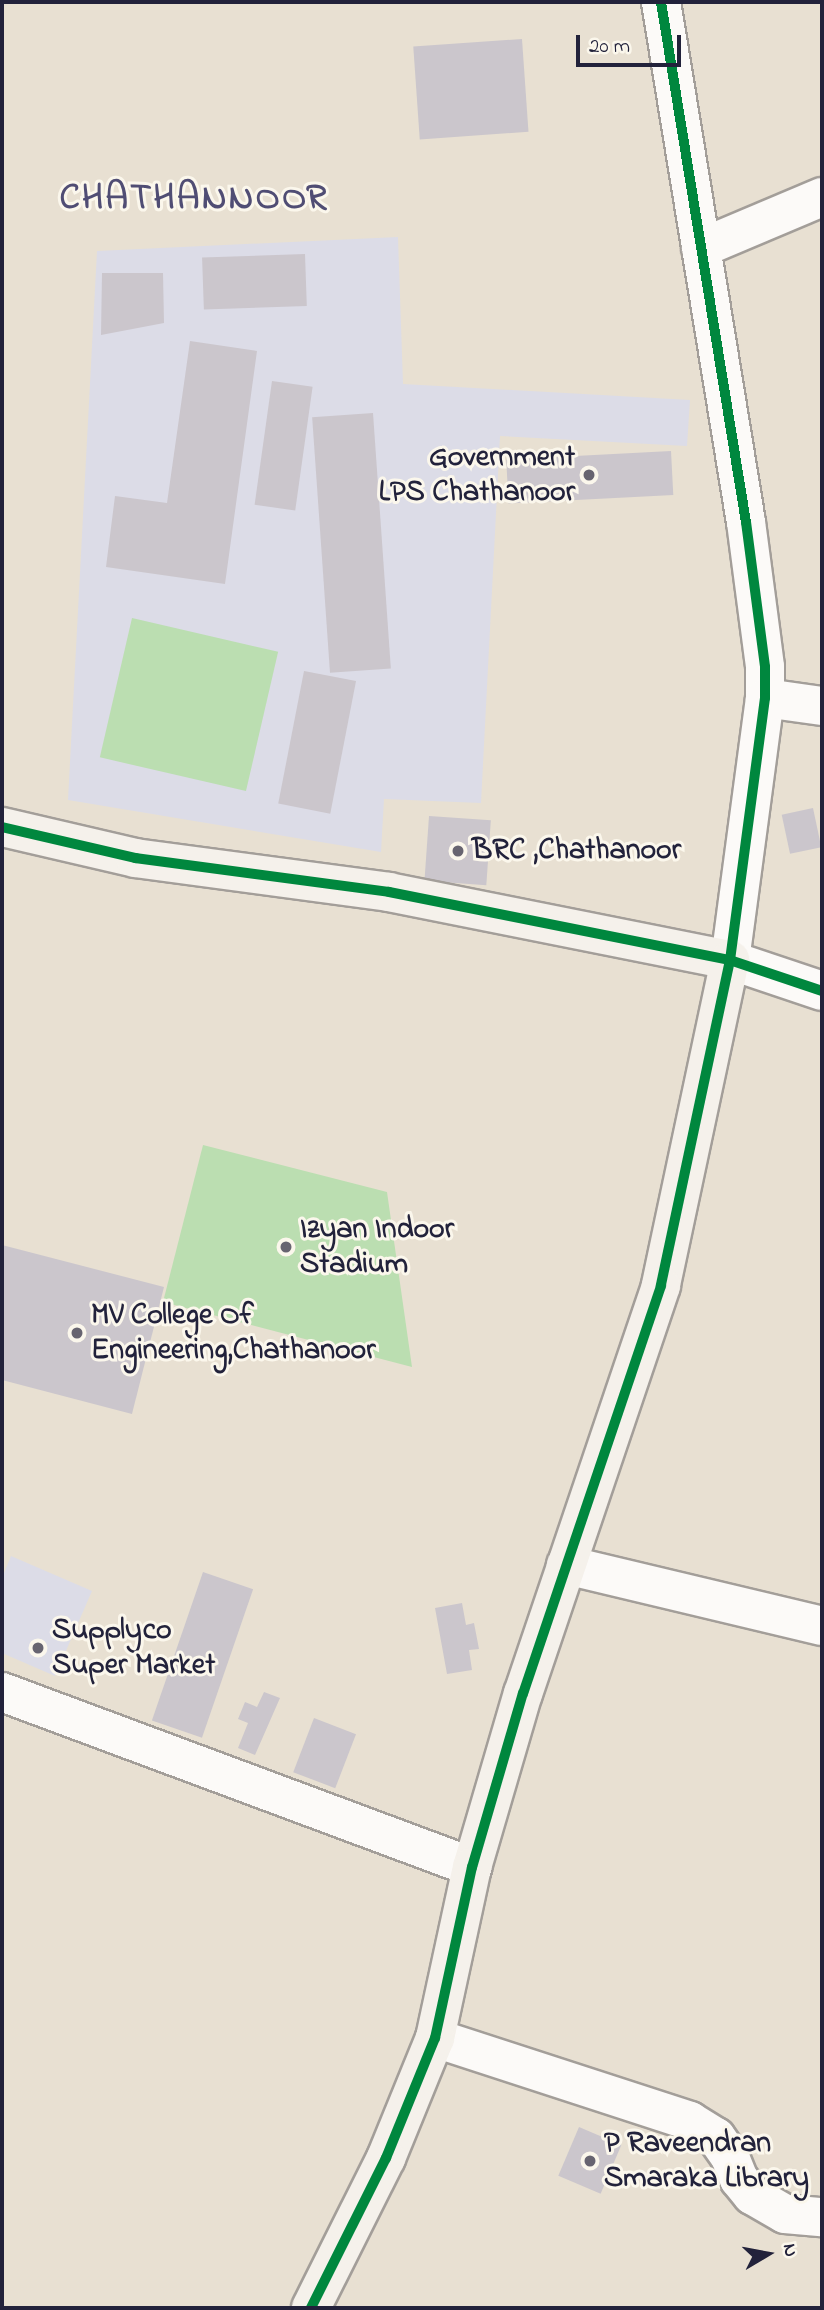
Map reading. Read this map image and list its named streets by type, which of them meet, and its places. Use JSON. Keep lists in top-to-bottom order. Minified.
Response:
{"districts":["CHATHANNOOR"],"places":["Government LPS Chathanoor","BRC ,Chathanoor","Izyan Indoor Stadium","MV College Of Engineering,Chathanoor","Supplyco Super Market","P Raveendran Smaraka Library"],"scale_bar":"20 m","north":"right"}
